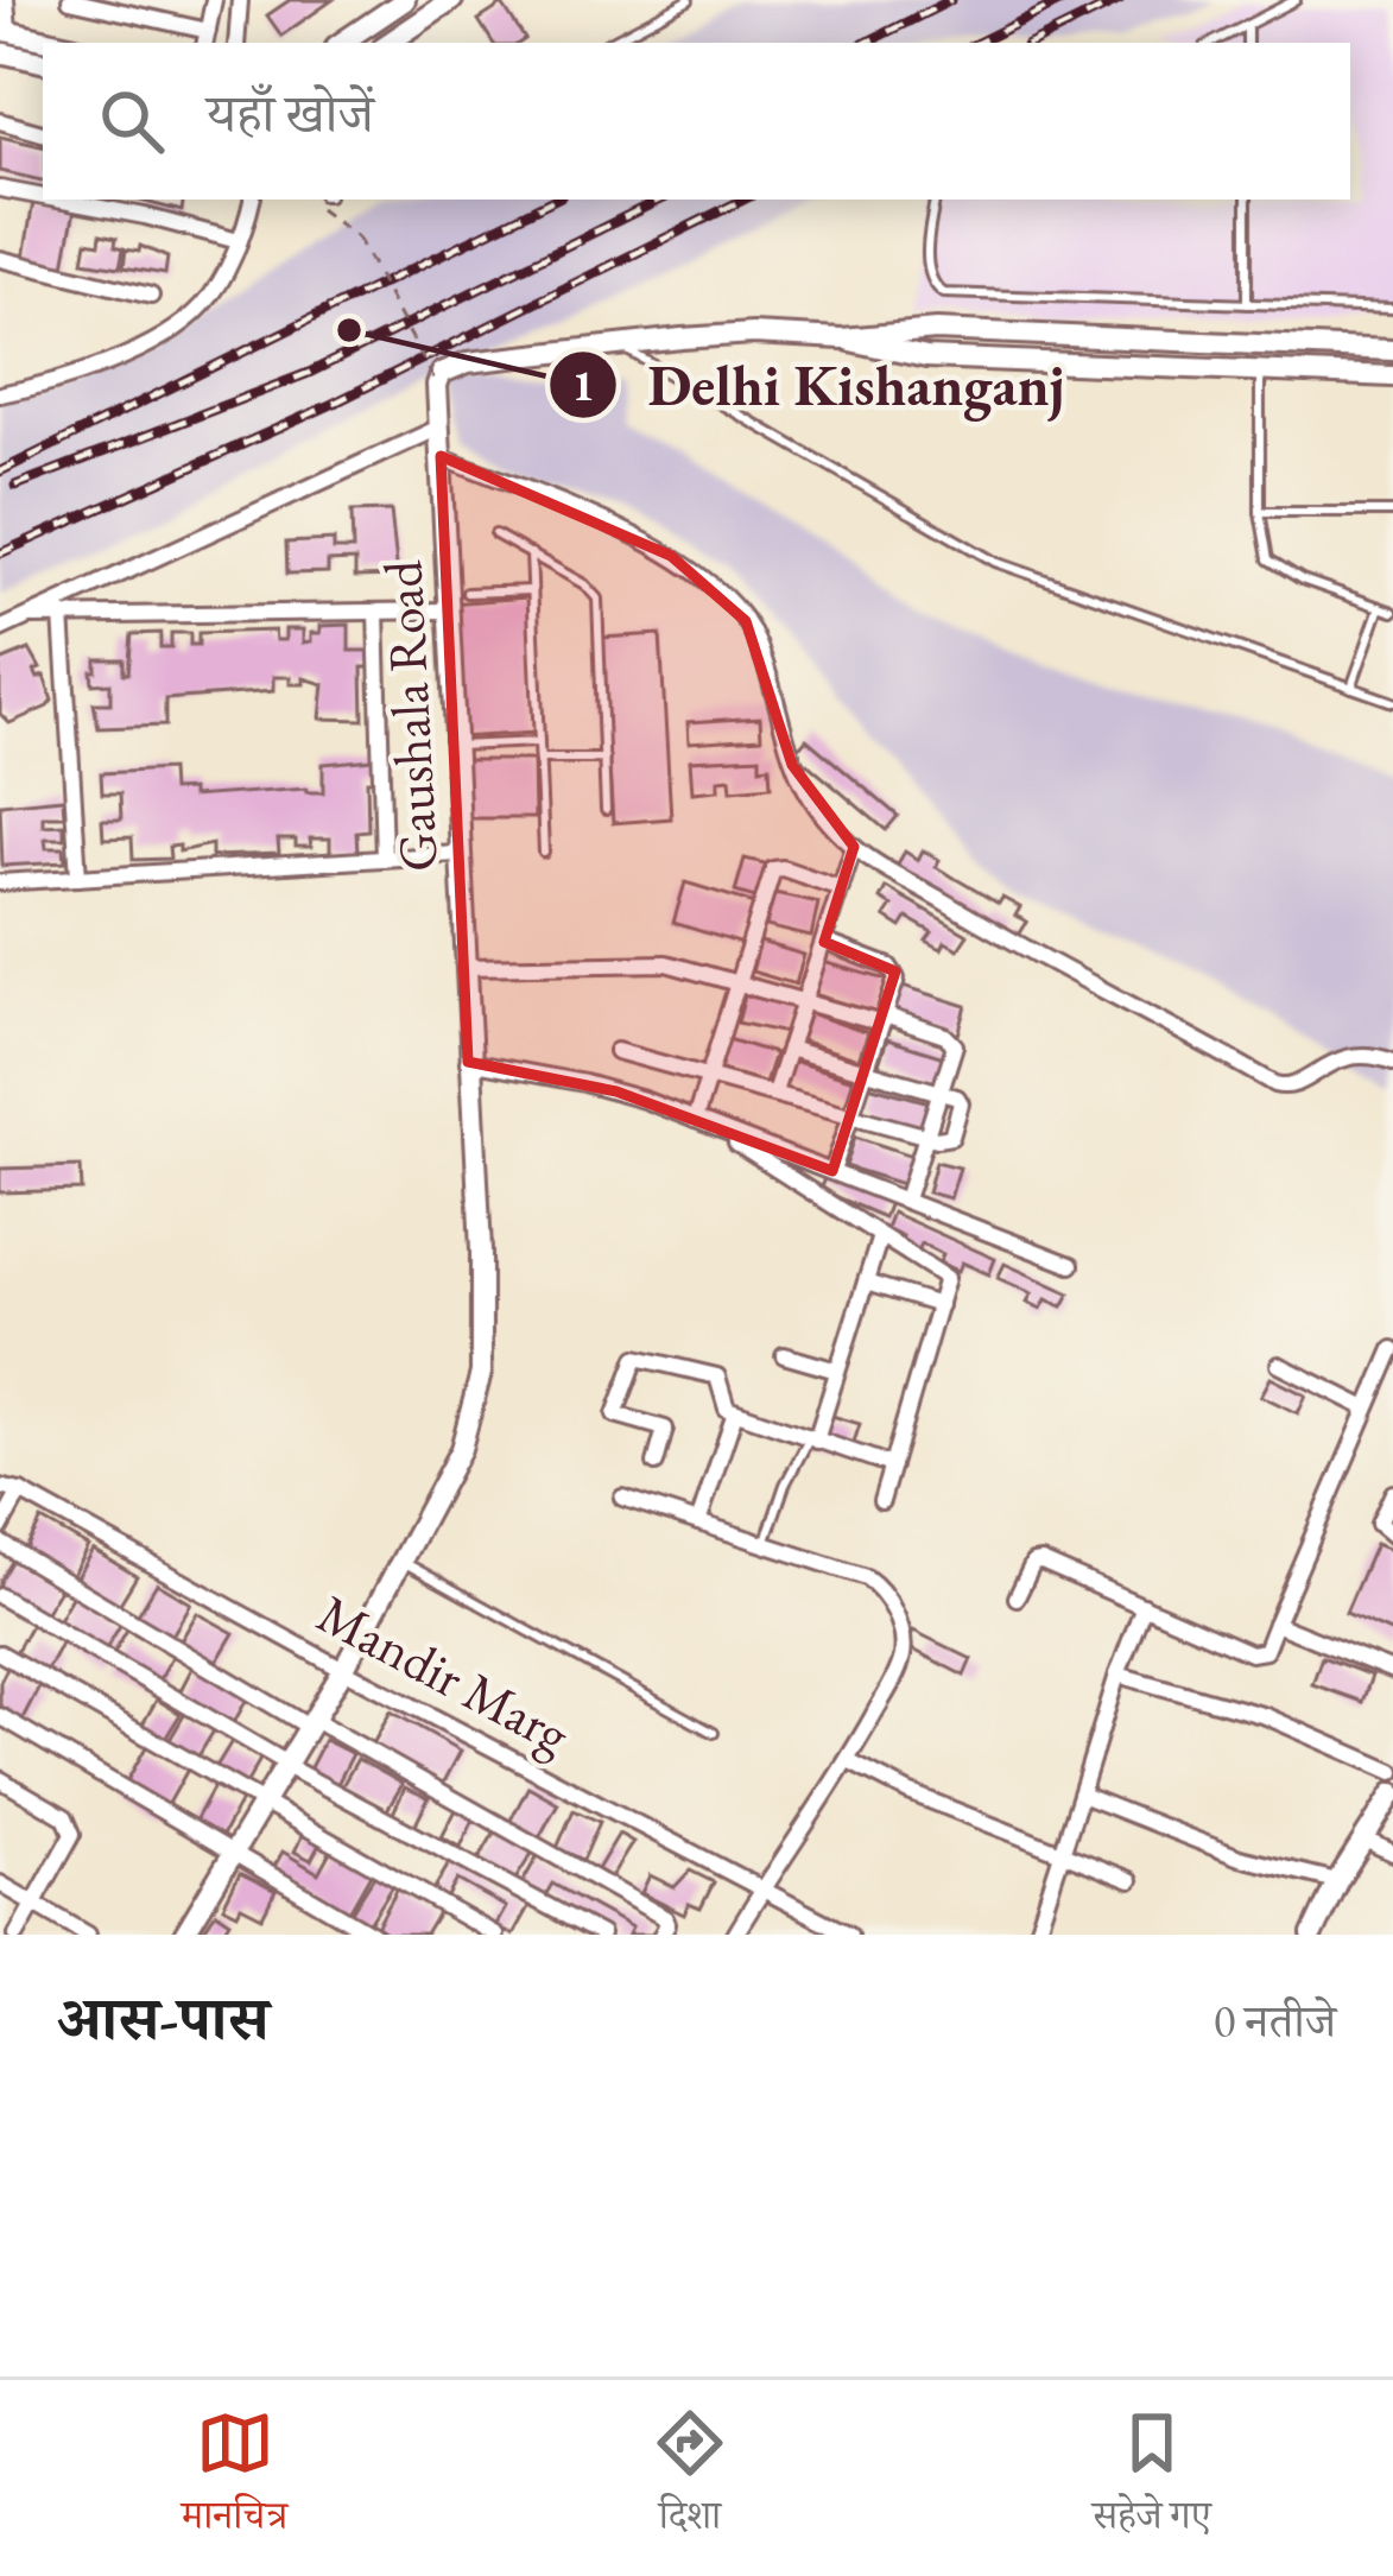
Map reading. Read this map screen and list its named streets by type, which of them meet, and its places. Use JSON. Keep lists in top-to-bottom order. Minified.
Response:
{"streets":{"street":["Gaushala Road","Mandir Marg"]},"crossings":[["Gaushala Road","Mandir Marg"]],"places":["Delhi Kishanganj"],"page":{"search":"यहाँ खोजें","heading":["आस-पास","0 नतीजे"],"nav":["मानचित्र","दिशा","सहेजे गए"]}}
